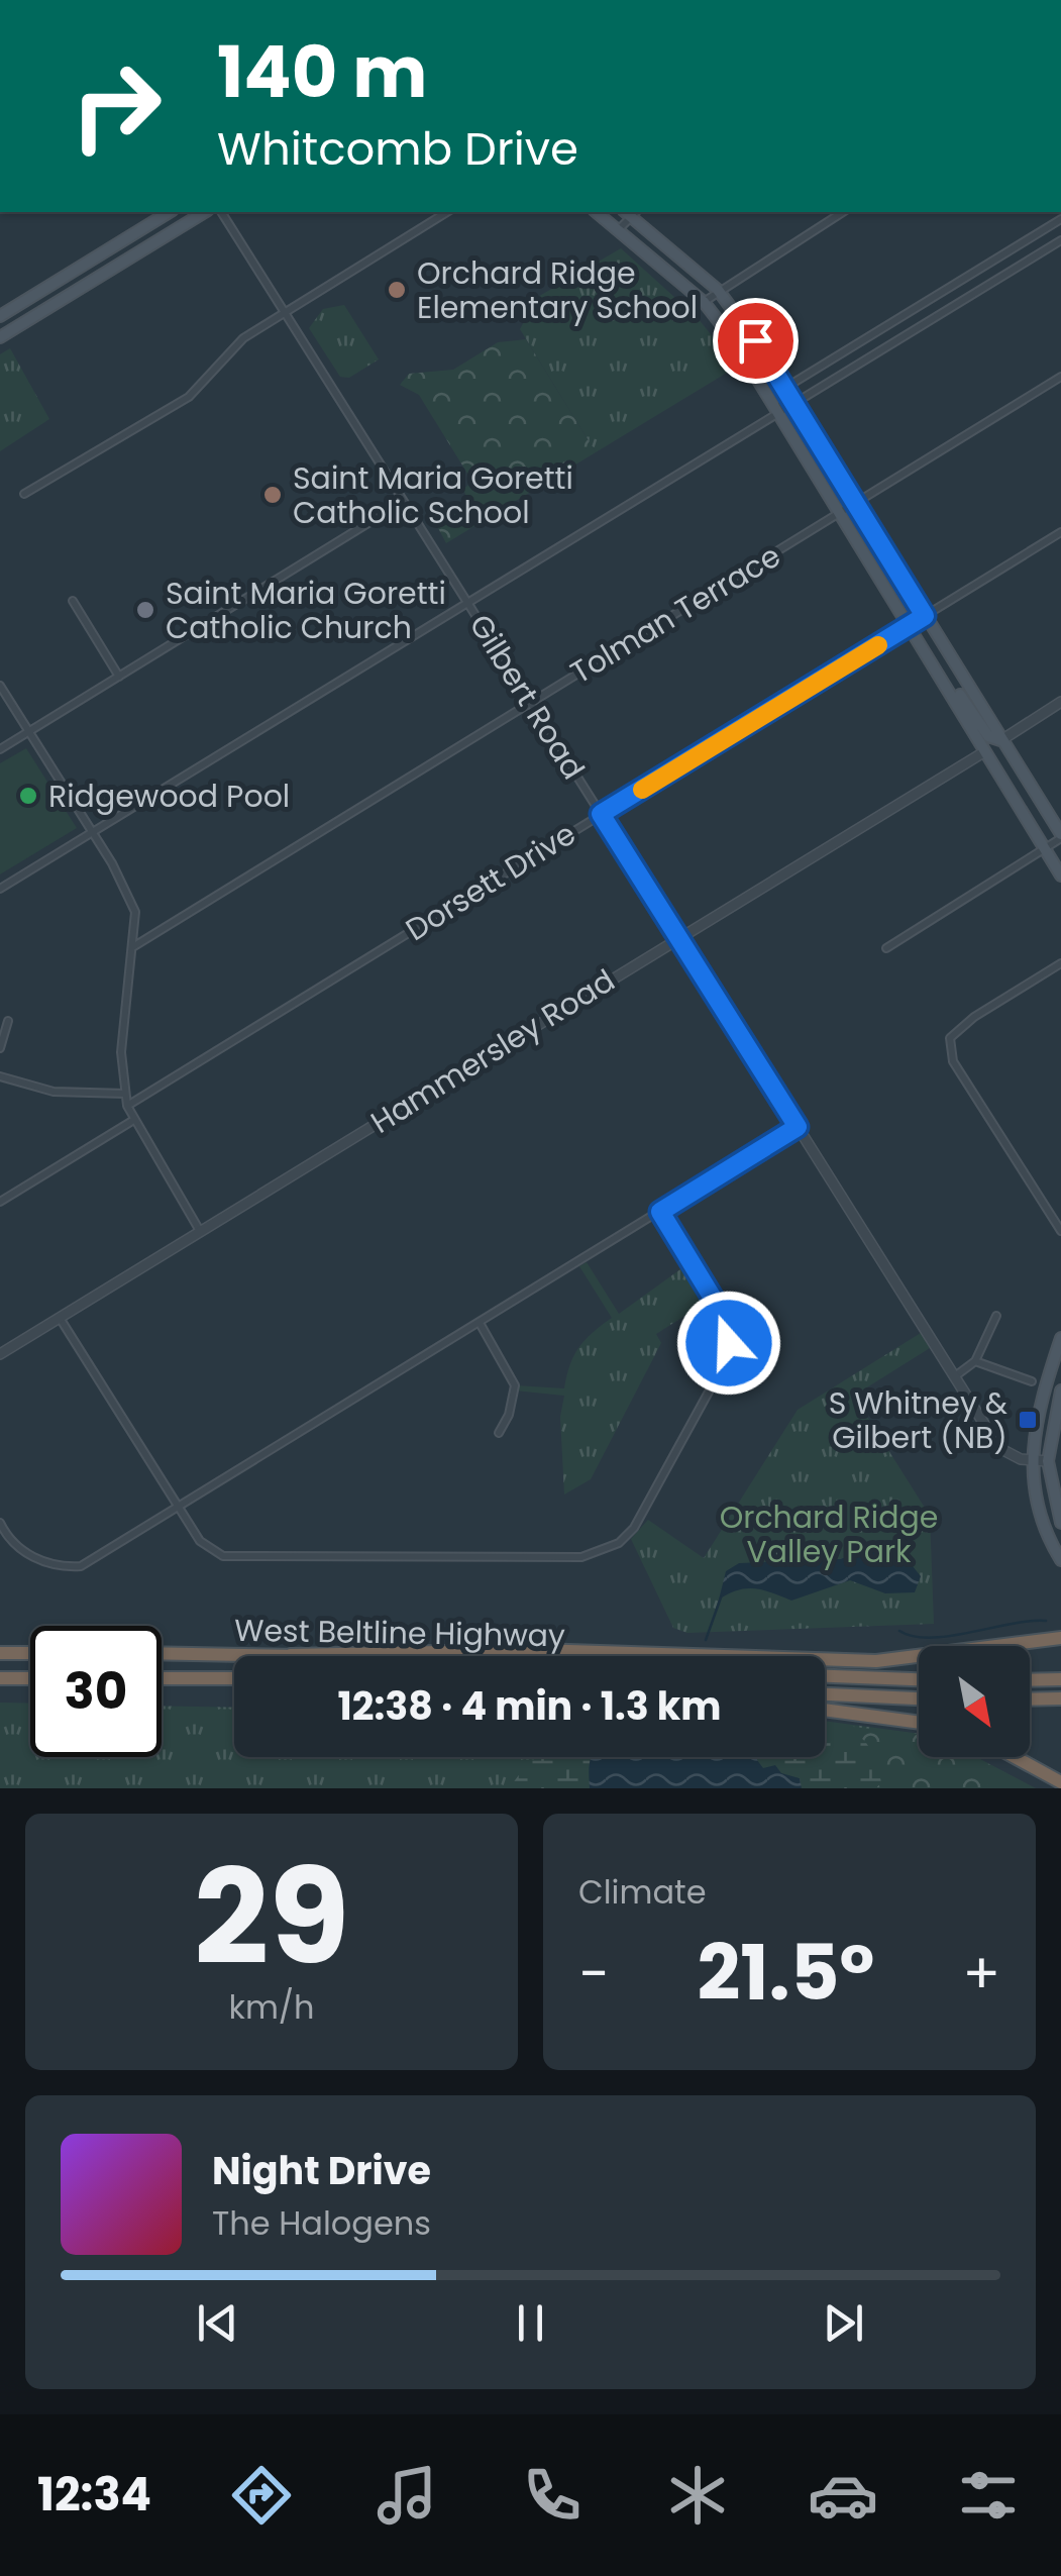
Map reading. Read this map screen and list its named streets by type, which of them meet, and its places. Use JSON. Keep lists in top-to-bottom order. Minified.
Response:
{"streets":{"highway":["West Beltline Highway"],"street":["Tolman Terrace","Gilbert Road","Dorsett Drive","Hammersley Road"]},"crossings":[["Tolman Terrace","Gilbert Road"],["Gilbert Road","Dorsett Drive"],["Gilbert Road","Hammersley Road"]],"parks":["Orchard Ridge Valley Park"],"places":{"other":["Orchard Ridge Elementary School","Saint Maria Goretti Catholic School","Saint Maria Goretti Catholic Church","Ridgewood Pool"],"transit":["S Whitney & Gilbert (NB)"]},"north":"bottom right","page":{"turn":["140 m","Whitcomb Drive"],"limit":"30","trip":"12:38 · 4 min · 1.3 km","tile":[["29","km/h"],"Climate"],"heat":["−","21.5°","+"],"song":["Night Drive","The Halogens"],"tabs":"12:34"}}
